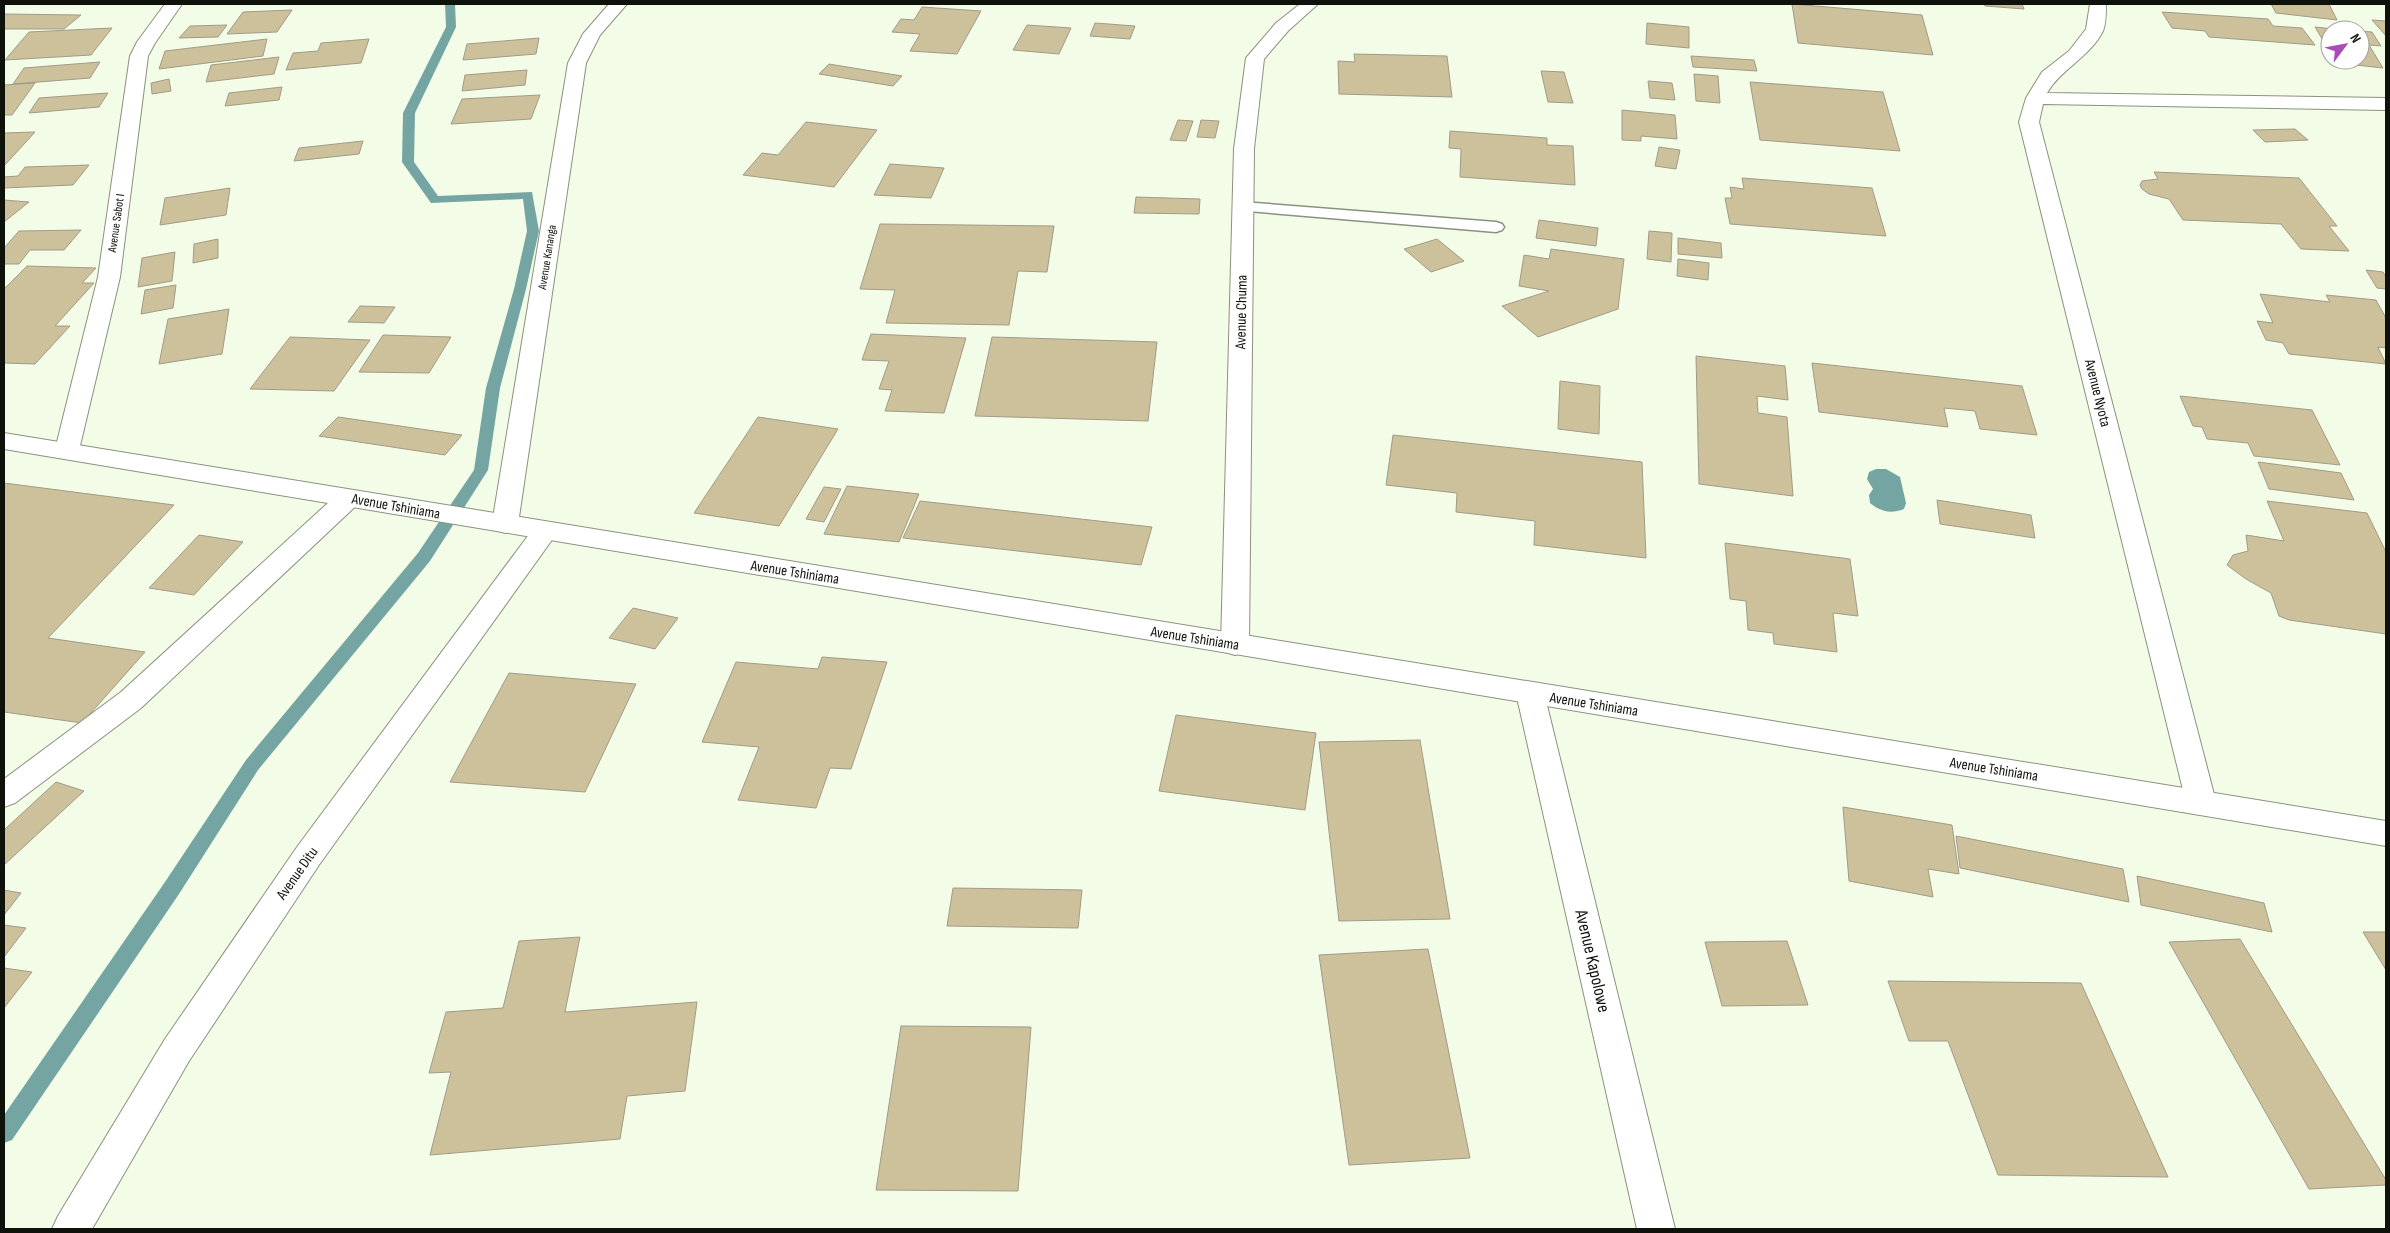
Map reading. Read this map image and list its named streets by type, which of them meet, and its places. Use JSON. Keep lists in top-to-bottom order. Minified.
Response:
{"streets":{"street":["Avenue Sabot I","Avenue Kananga","Avenue Chuma","Avenue Nyota","Avenue Tshiniama","Avenue Ditu","Avenue Kapolowe"]},"crossings":[["Avenue Sabot I","Avenue Tshiniama"],["Avenue Kananga","Avenue Tshiniama"],["Avenue Chuma","Avenue Tshiniama"],["Avenue Nyota","Avenue Tshiniama"],["Avenue Tshiniama","Avenue Ditu"],["Avenue Tshiniama","Avenue Kapolowe"]],"north":"top right"}
